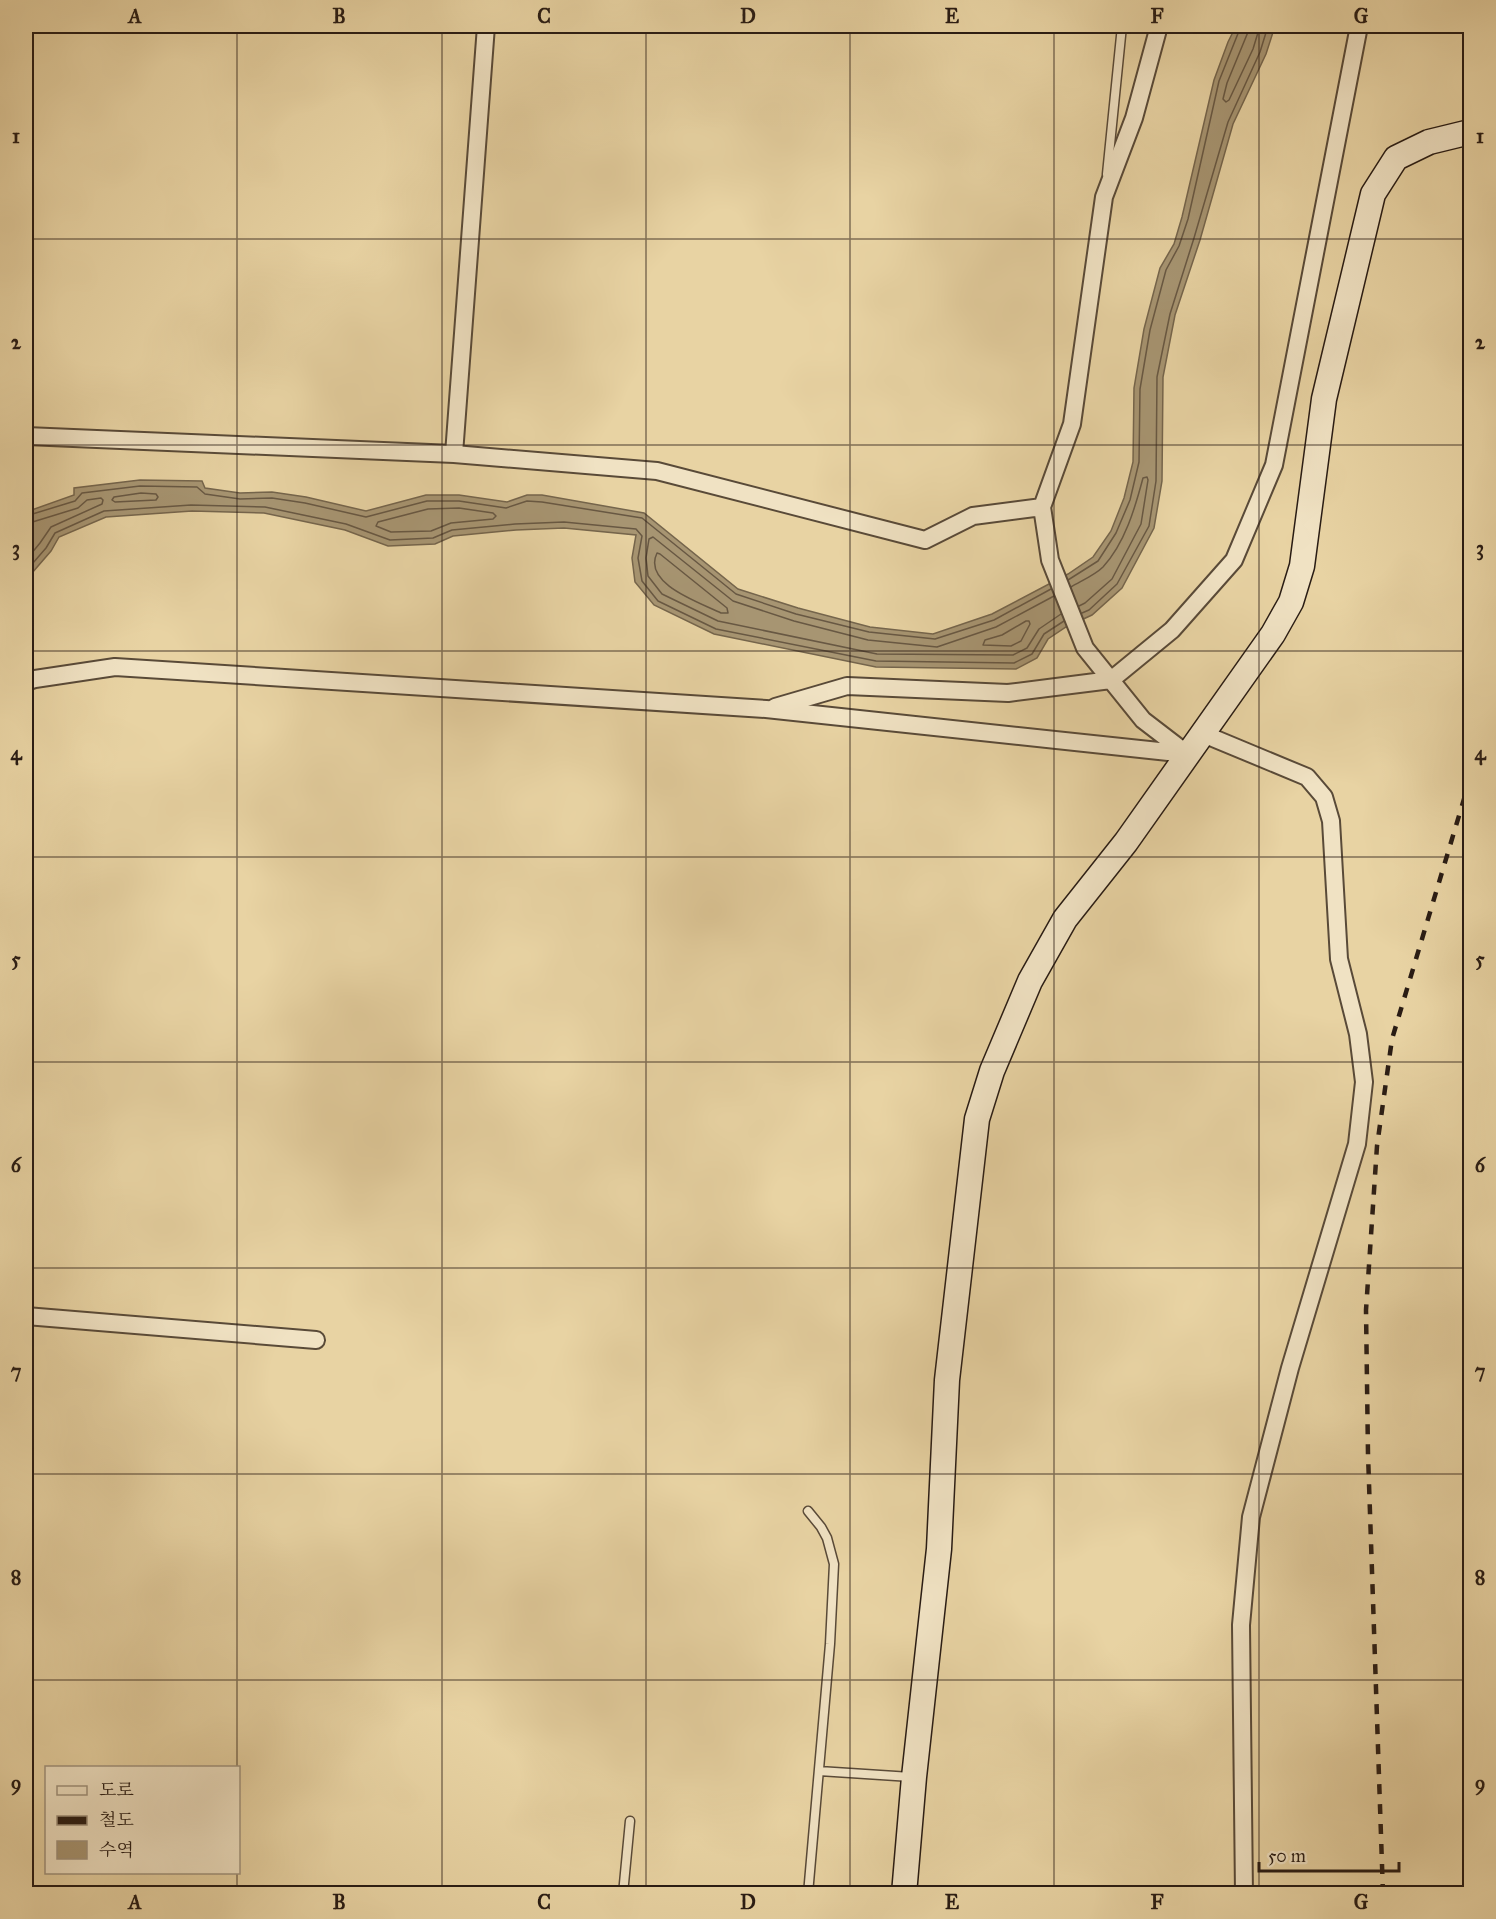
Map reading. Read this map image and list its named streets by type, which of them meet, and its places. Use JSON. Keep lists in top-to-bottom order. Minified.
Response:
{"legend":["도로","철도","수역"],"scale_bar":"50 m","grid":{"columns":["A","B","C","D","E","F","G"],"rows":["1","2","3","4","5","6","7","8","9"]}}
